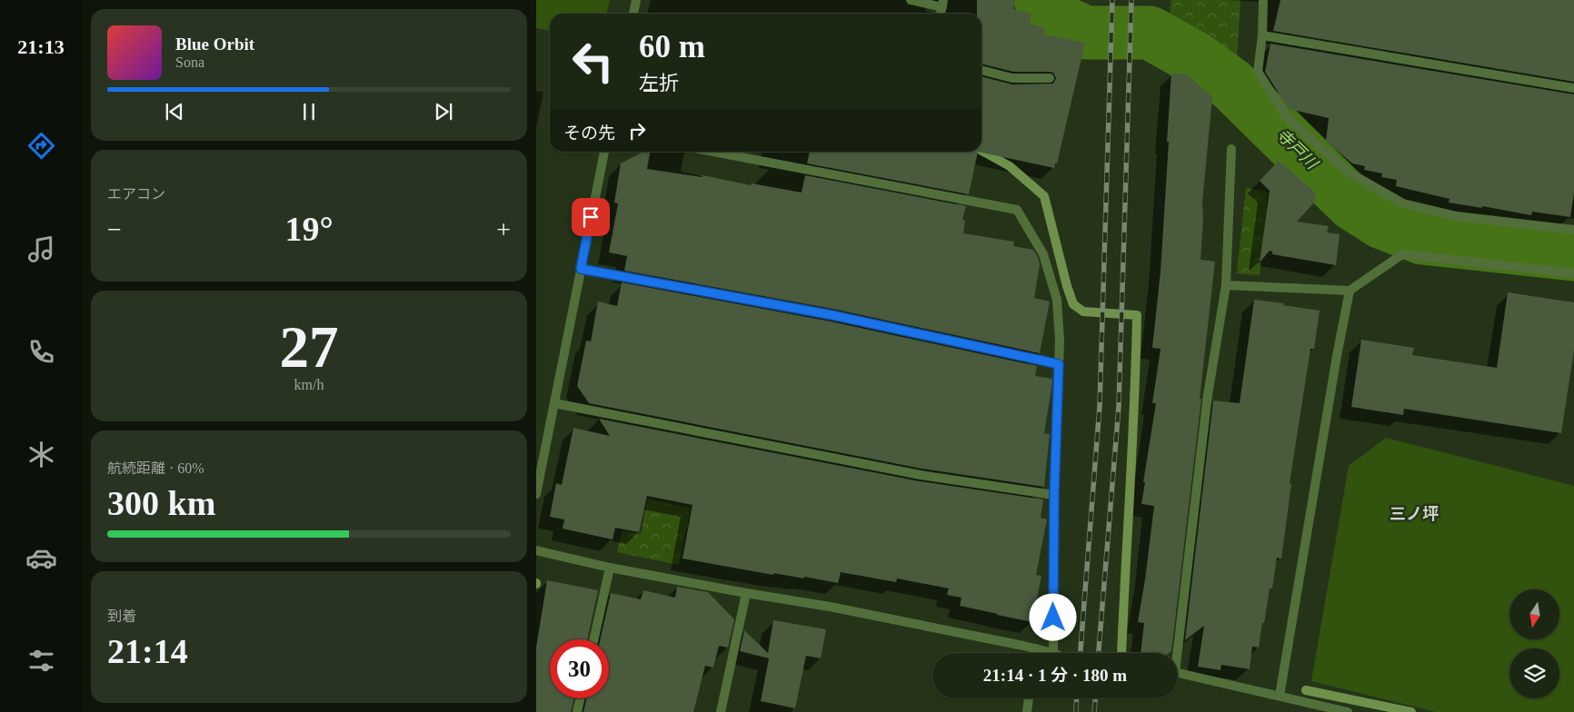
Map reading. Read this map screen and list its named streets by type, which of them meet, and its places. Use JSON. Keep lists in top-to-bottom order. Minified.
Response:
{"districts":["三ノ坪"],"water":["寺戸川"],"north":"bottom","page":{"tabs":"21:13","turn":["60 m","左折"],"song":["Blue Orbit","Sona"],"then":"その先","tile":["エアコン",["27","km/h"],["航続距離 · 60%","300 km"],["到着","21:14"]],"heat":["−","19°","+"],"limit":"30","trip":"21:14 · 1 分 · 180 m"}}
